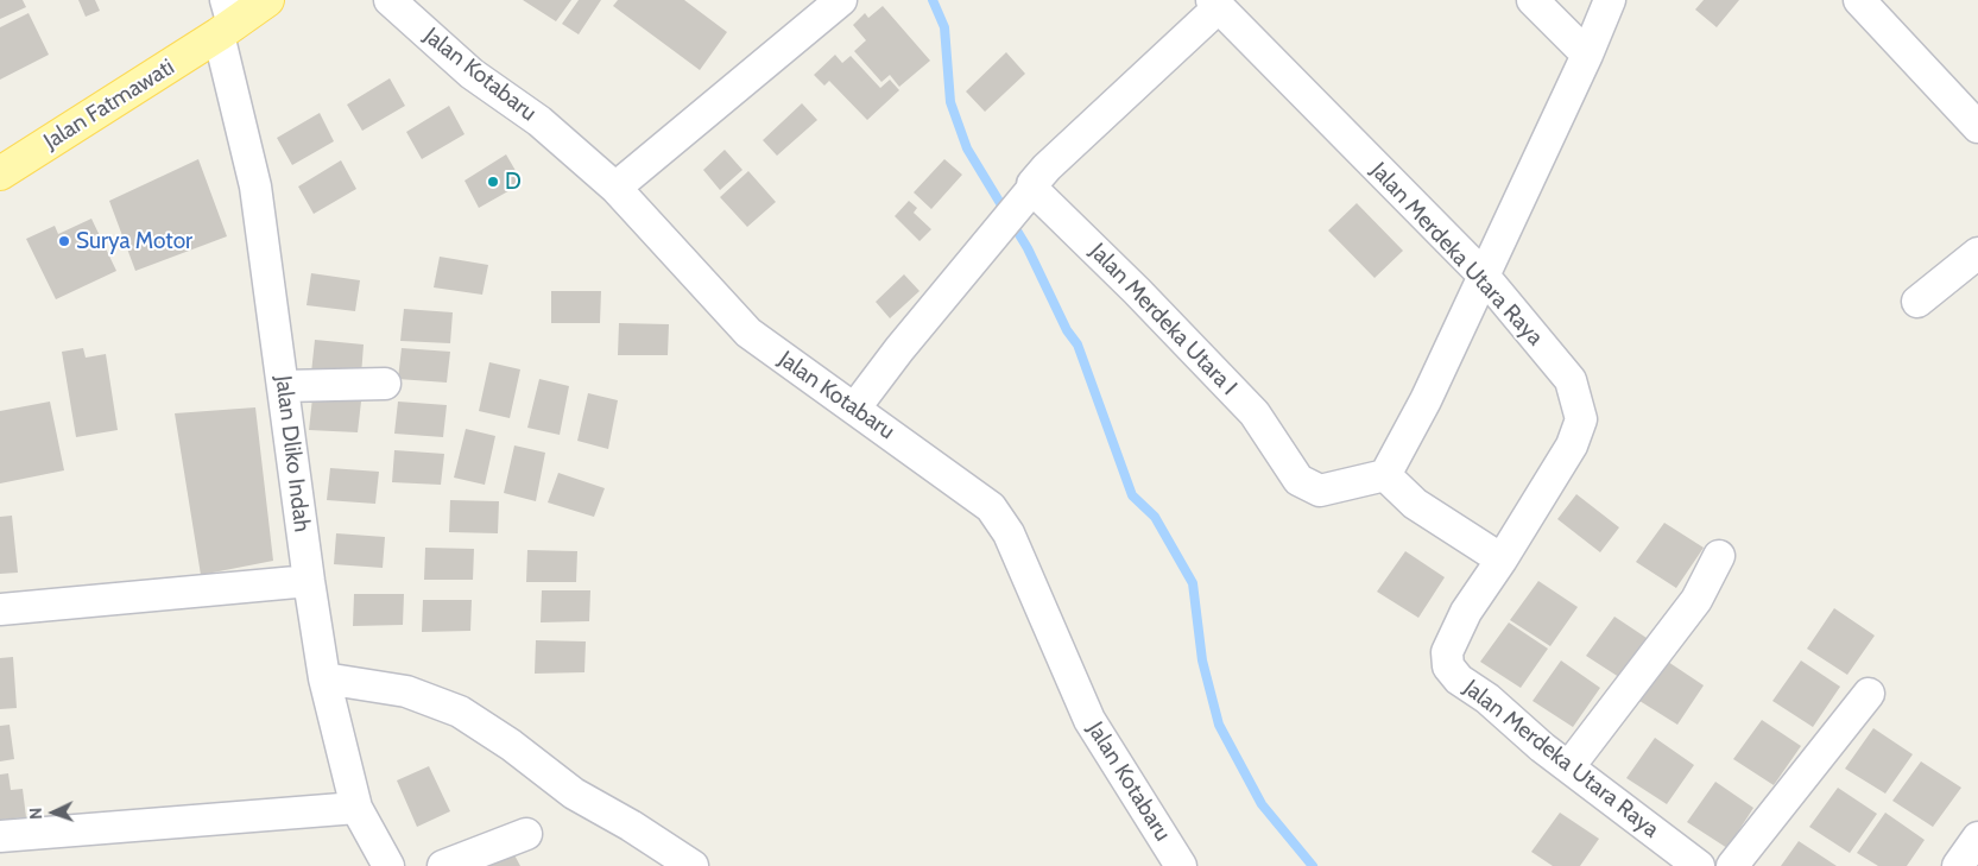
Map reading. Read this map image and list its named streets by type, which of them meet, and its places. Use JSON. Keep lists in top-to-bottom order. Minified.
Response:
{"streets":{"main road":["Jalan Fatmawati"],"street":["Jalan Kotabaru","Jalan Merdeka Utara Raya","Jalan Merdeka Utara I","Jalan Dliko Indah"]},"crossings":[["Jalan Fatmawati","Jalan Dliko Indah"]],"places":["D","Surya Motor"],"north":"left"}
